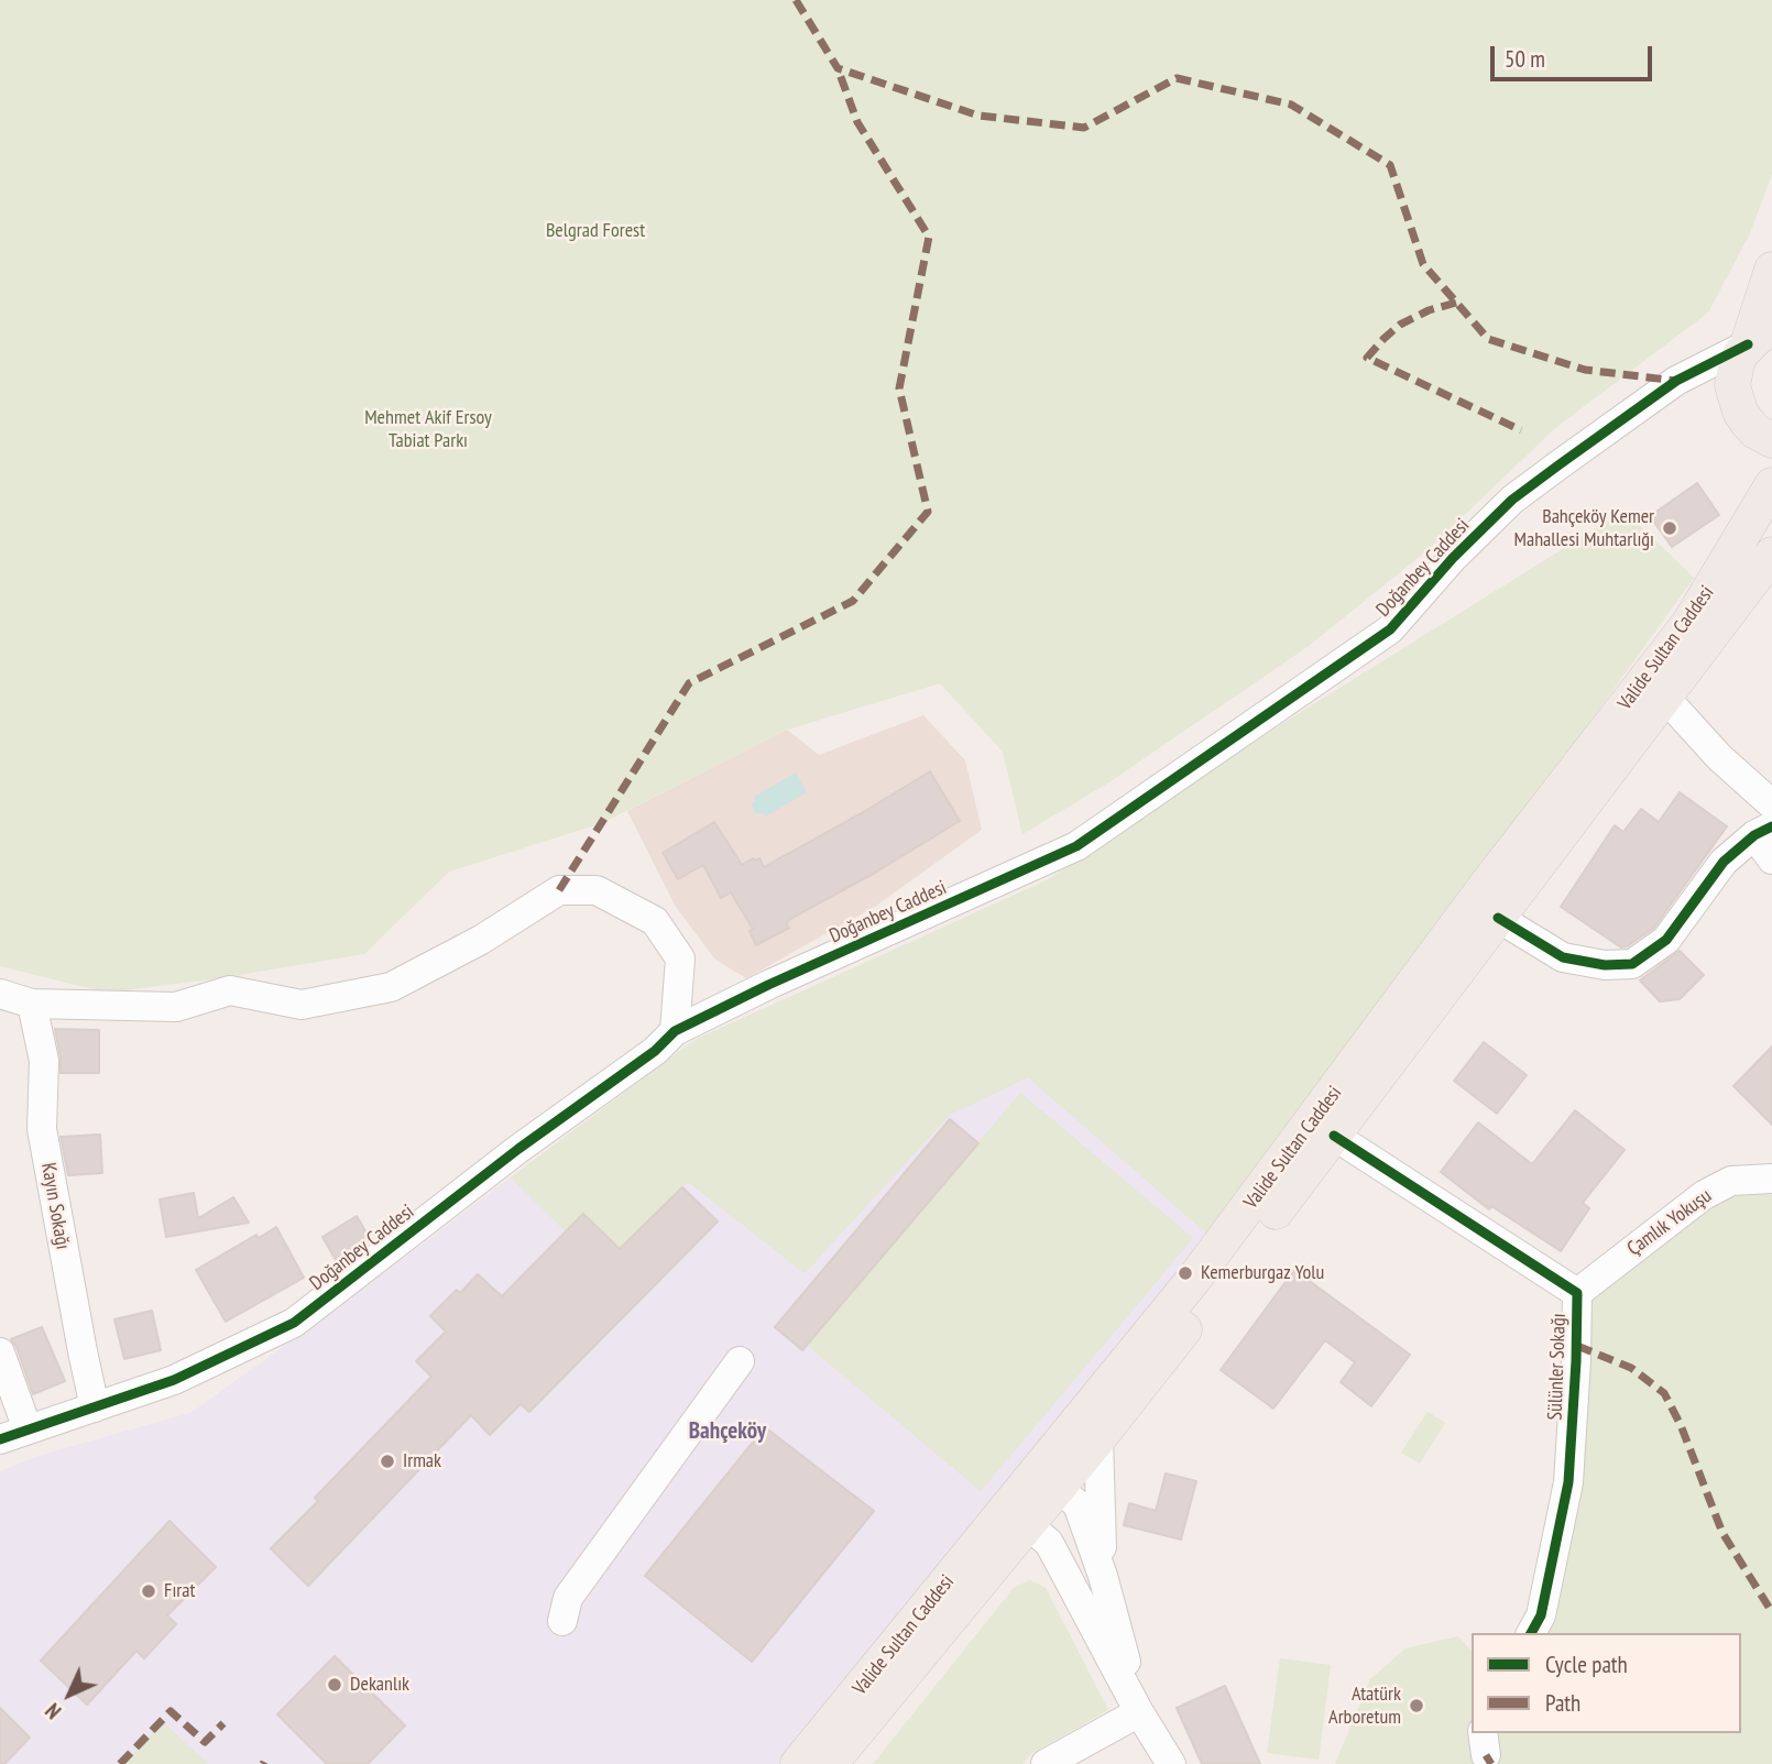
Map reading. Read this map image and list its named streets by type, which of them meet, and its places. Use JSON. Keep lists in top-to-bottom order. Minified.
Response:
{"streets":{"main road":["Valide Sultan Caddesi"],"street":["Doğanbey Caddesi","Kayın Sokağı","Çamlık Yokuşu","Sülünler Sokağı"]},"crossings":[["Doğanbey Caddesi","Valide Sultan Caddesi"],["Doğanbey Caddesi","Kayın Sokağı"],["Valide Sultan Caddesi","Sülünler Sokağı"],["Çamlık Yokuşu","Sülünler Sokağı"]],"districts":["Bahçeköy"],"parks":["Belgrad Forest","Mehmet Akif Ersoy Tabiat Parkı"],"places":["Bahçeköy Kemer Mahallesi Muhtarlığı","Kemerburgaz Yolu","Irmak","Fırat","Dekanlık","Atatürk Arboretum"],"legend":["Cycle path","Path"],"scale_bar":"50 m","north":"bottom left"}
